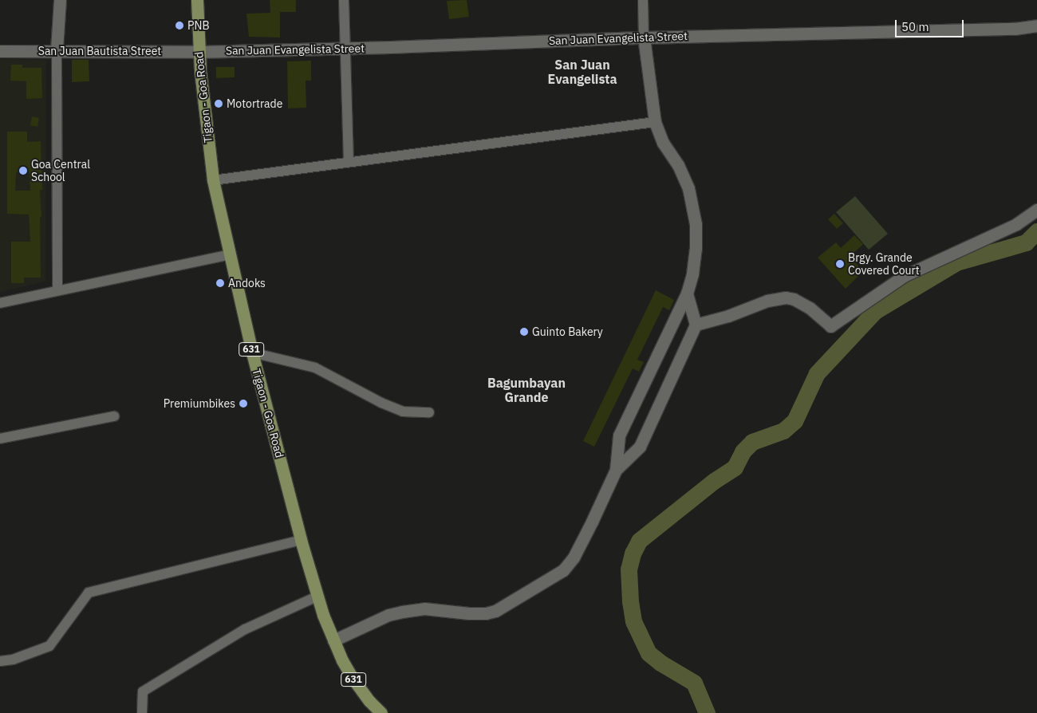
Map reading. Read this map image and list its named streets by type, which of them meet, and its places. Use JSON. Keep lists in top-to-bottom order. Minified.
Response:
{"streets":{"main road":["Tigaon - Goa Road","631"],"street":["San Juan Evangelista Street","San Juan Bautista Street"]},"crossings":[["San Juan Evangelista Street","San Juan Bautista Street"],["San Juan Evangelista Street","Tigaon - Goa Road"],["San Juan Bautista Street","Tigaon - Goa Road"]],"districts":["San Juan Evangelista","Bagumbayan Grande"],"places":["PNB","Motortrade","Goa Central School","Brgy. Grande Covered Court","Andoks","Guinto Bakery","Premiumbikes"],"scale_bar":"50 m"}
